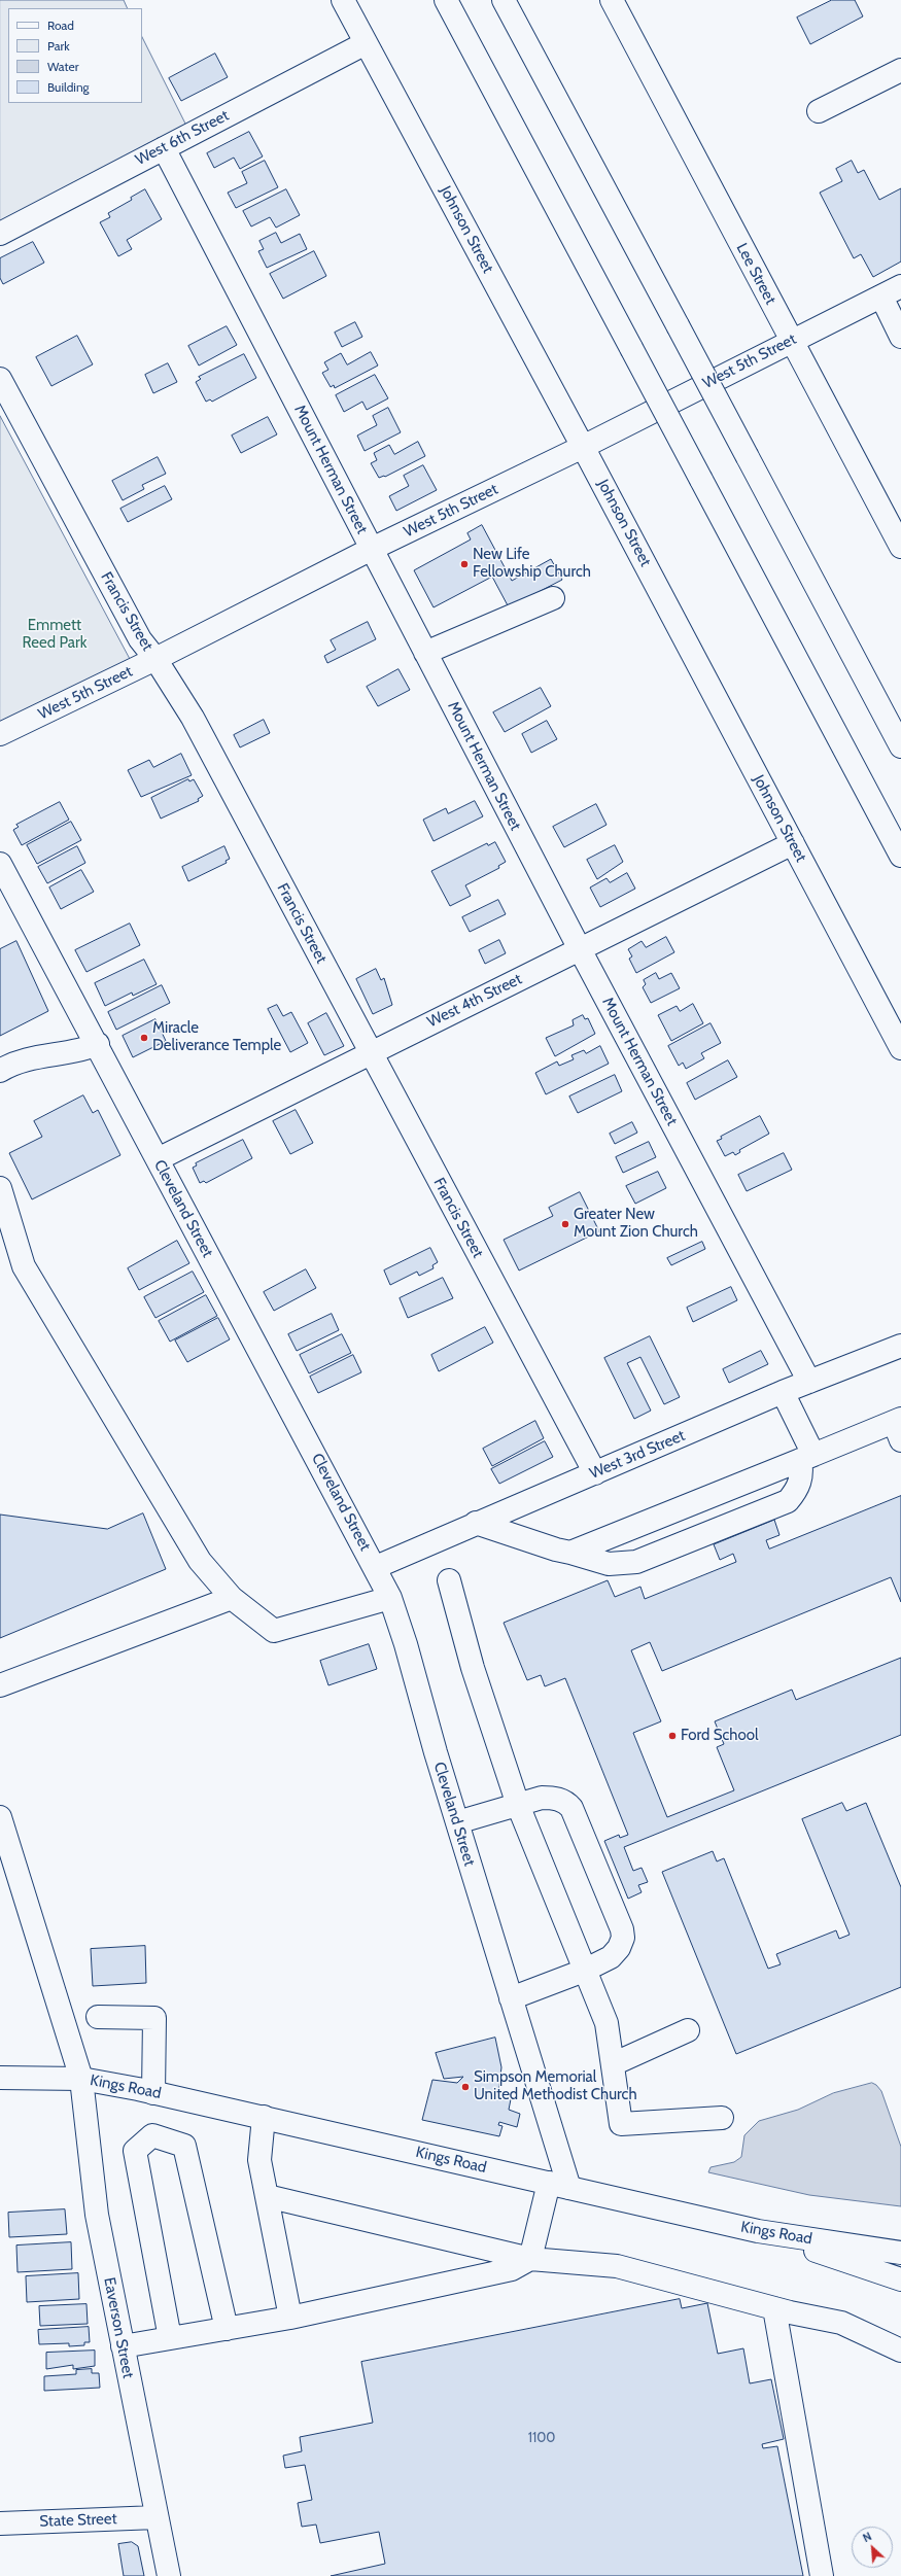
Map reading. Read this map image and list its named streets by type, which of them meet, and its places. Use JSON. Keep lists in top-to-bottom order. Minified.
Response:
{"streets":{"main road":["West 6th Street","Johnson Street","Lee Street","West 5th Street","Mount Herman Street","Francis Street","West 4th Street","Cleveland Street","West 3rd Street","Kings Road","Eaverson Street","State Street"]},"crossings":[["West 6th Street","Johnson Street"],["West 6th Street","Mount Herman Street"],["Johnson Street","West 5th Street"],["Johnson Street","West 4th Street"],["Lee Street","West 5th Street"],["West 5th Street","Mount Herman Street"],["West 5th Street","Francis Street"],["Mount Herman Street","West 4th Street"],["Mount Herman Street","West 3rd Street"],["Francis Street","West 4th Street"],["Francis Street","West 3rd Street"],["West 4th Street","Cleveland Street"],["Cleveland Street","West 3rd Street"],["Cleveland Street","Kings Road"],["Kings Road","Eaverson Street"],["Eaverson Street","State Street"]],"parks":["Emmett Reed Park"],"places":["New Life Fellowship Church","Miracle Deliverance Temple","Greater New Mount Zion Church","Ford School","Simpson Memorial United Methodist Church"],"house_numbers":["1100"],"legend":["Road","Park","Water","Building"],"north":"top left"}
